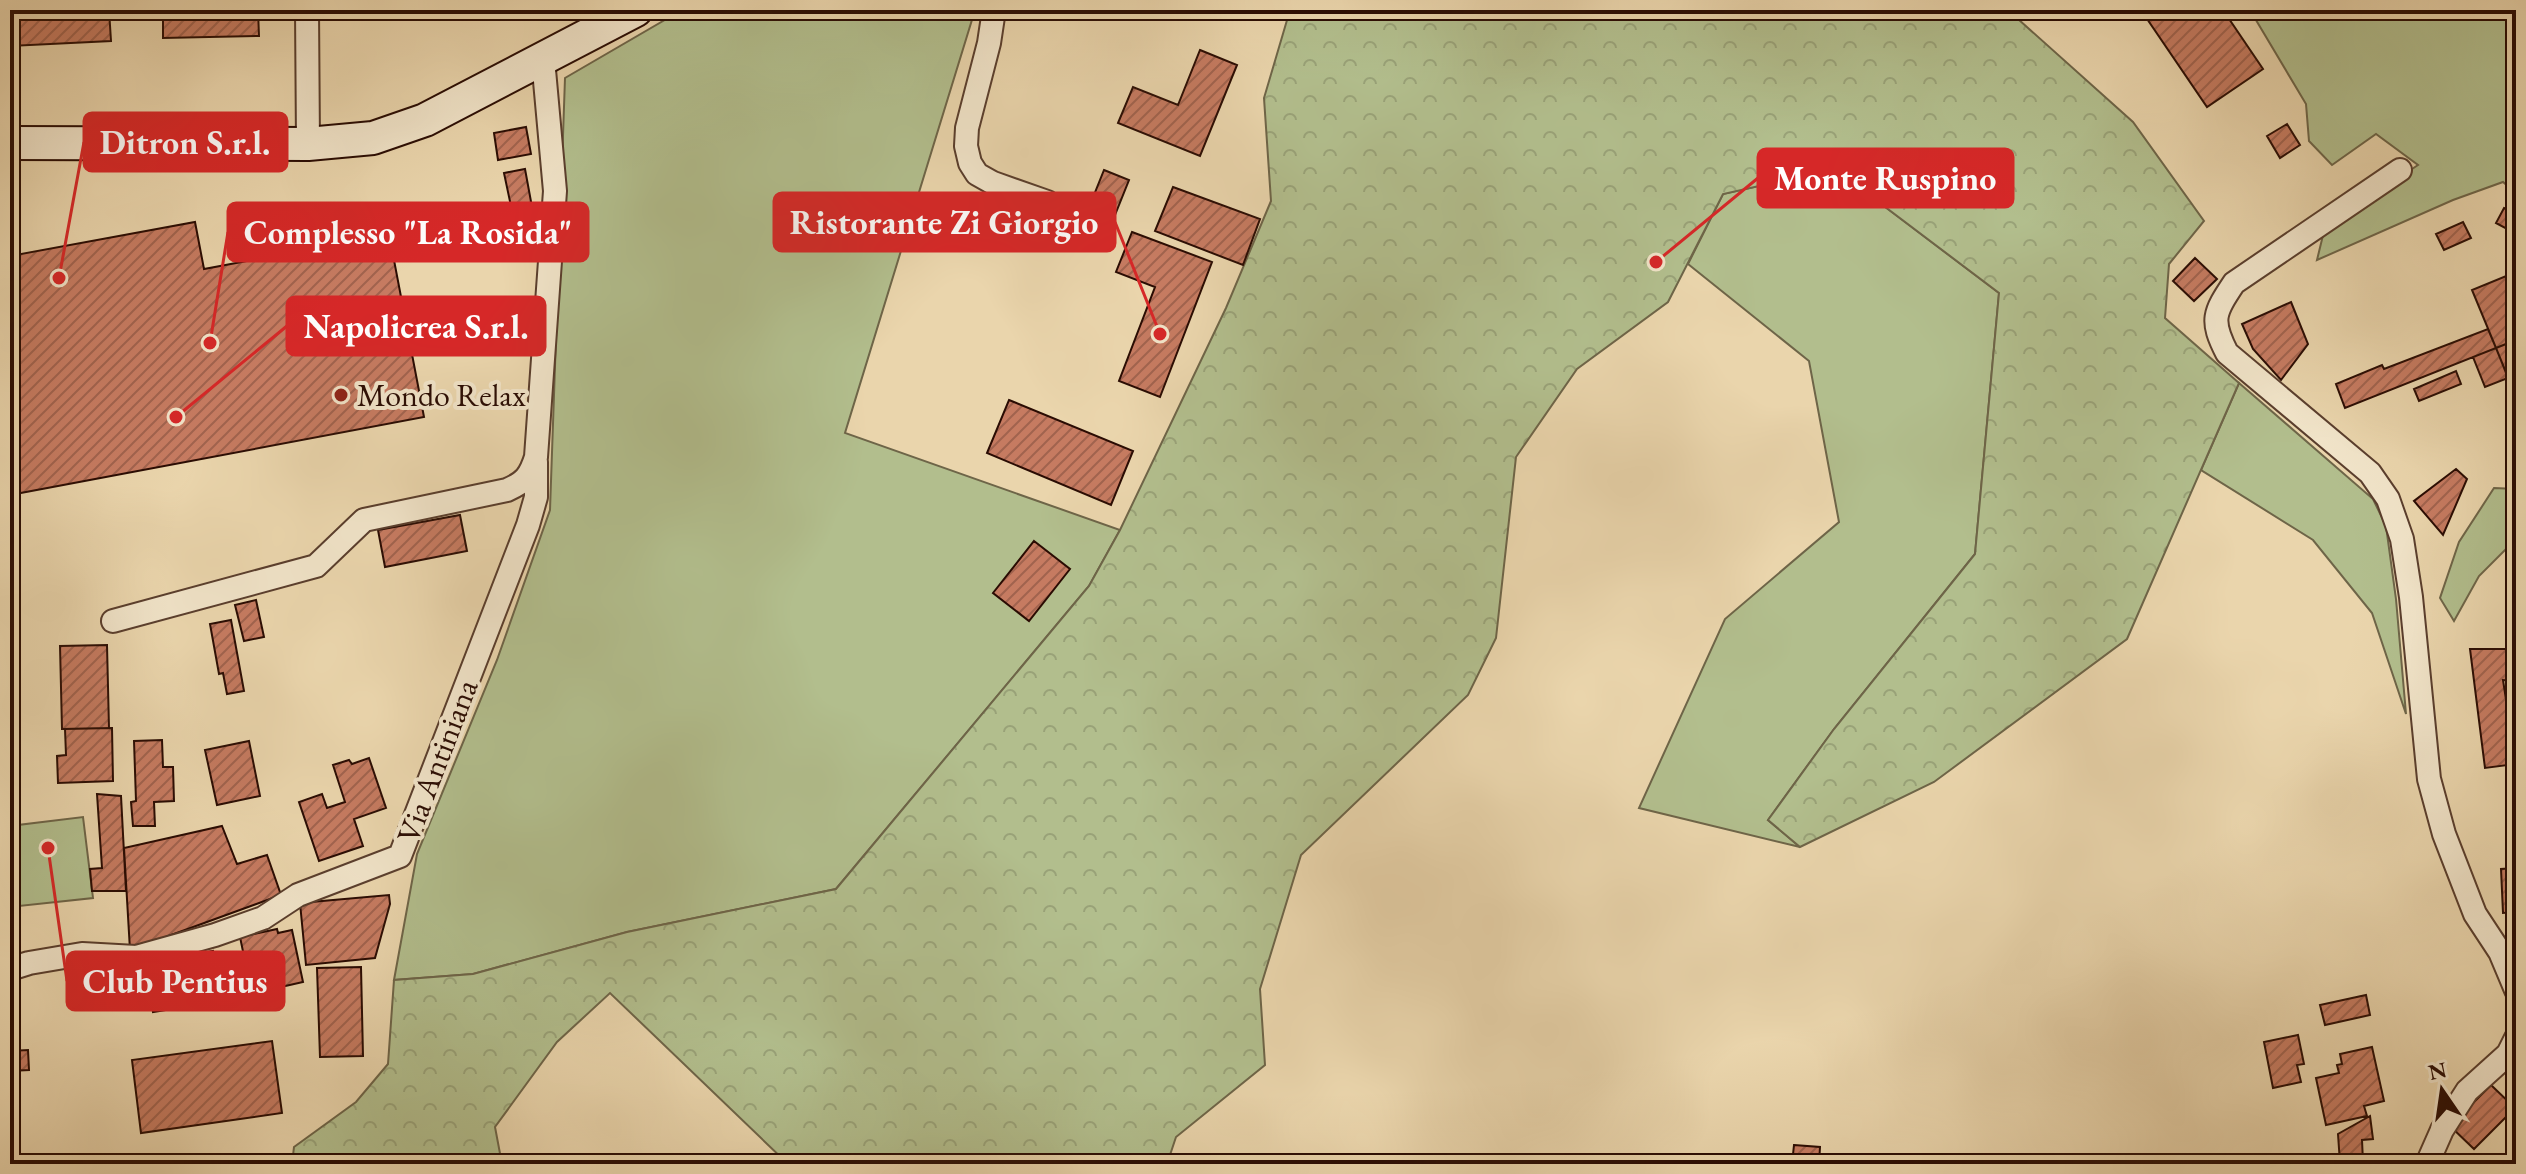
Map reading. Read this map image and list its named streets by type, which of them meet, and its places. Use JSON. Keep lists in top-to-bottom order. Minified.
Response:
{"streets":{"street":["Via Antiniana"]},"places":["Monte Ruspino","Ditron S.r.l.","Ristorante Zi Giorgio","Complesso \"La Rosida\"","Mondo Relax","Napolicrea S.r.l.","Club Pentius"],"north":"top"}
